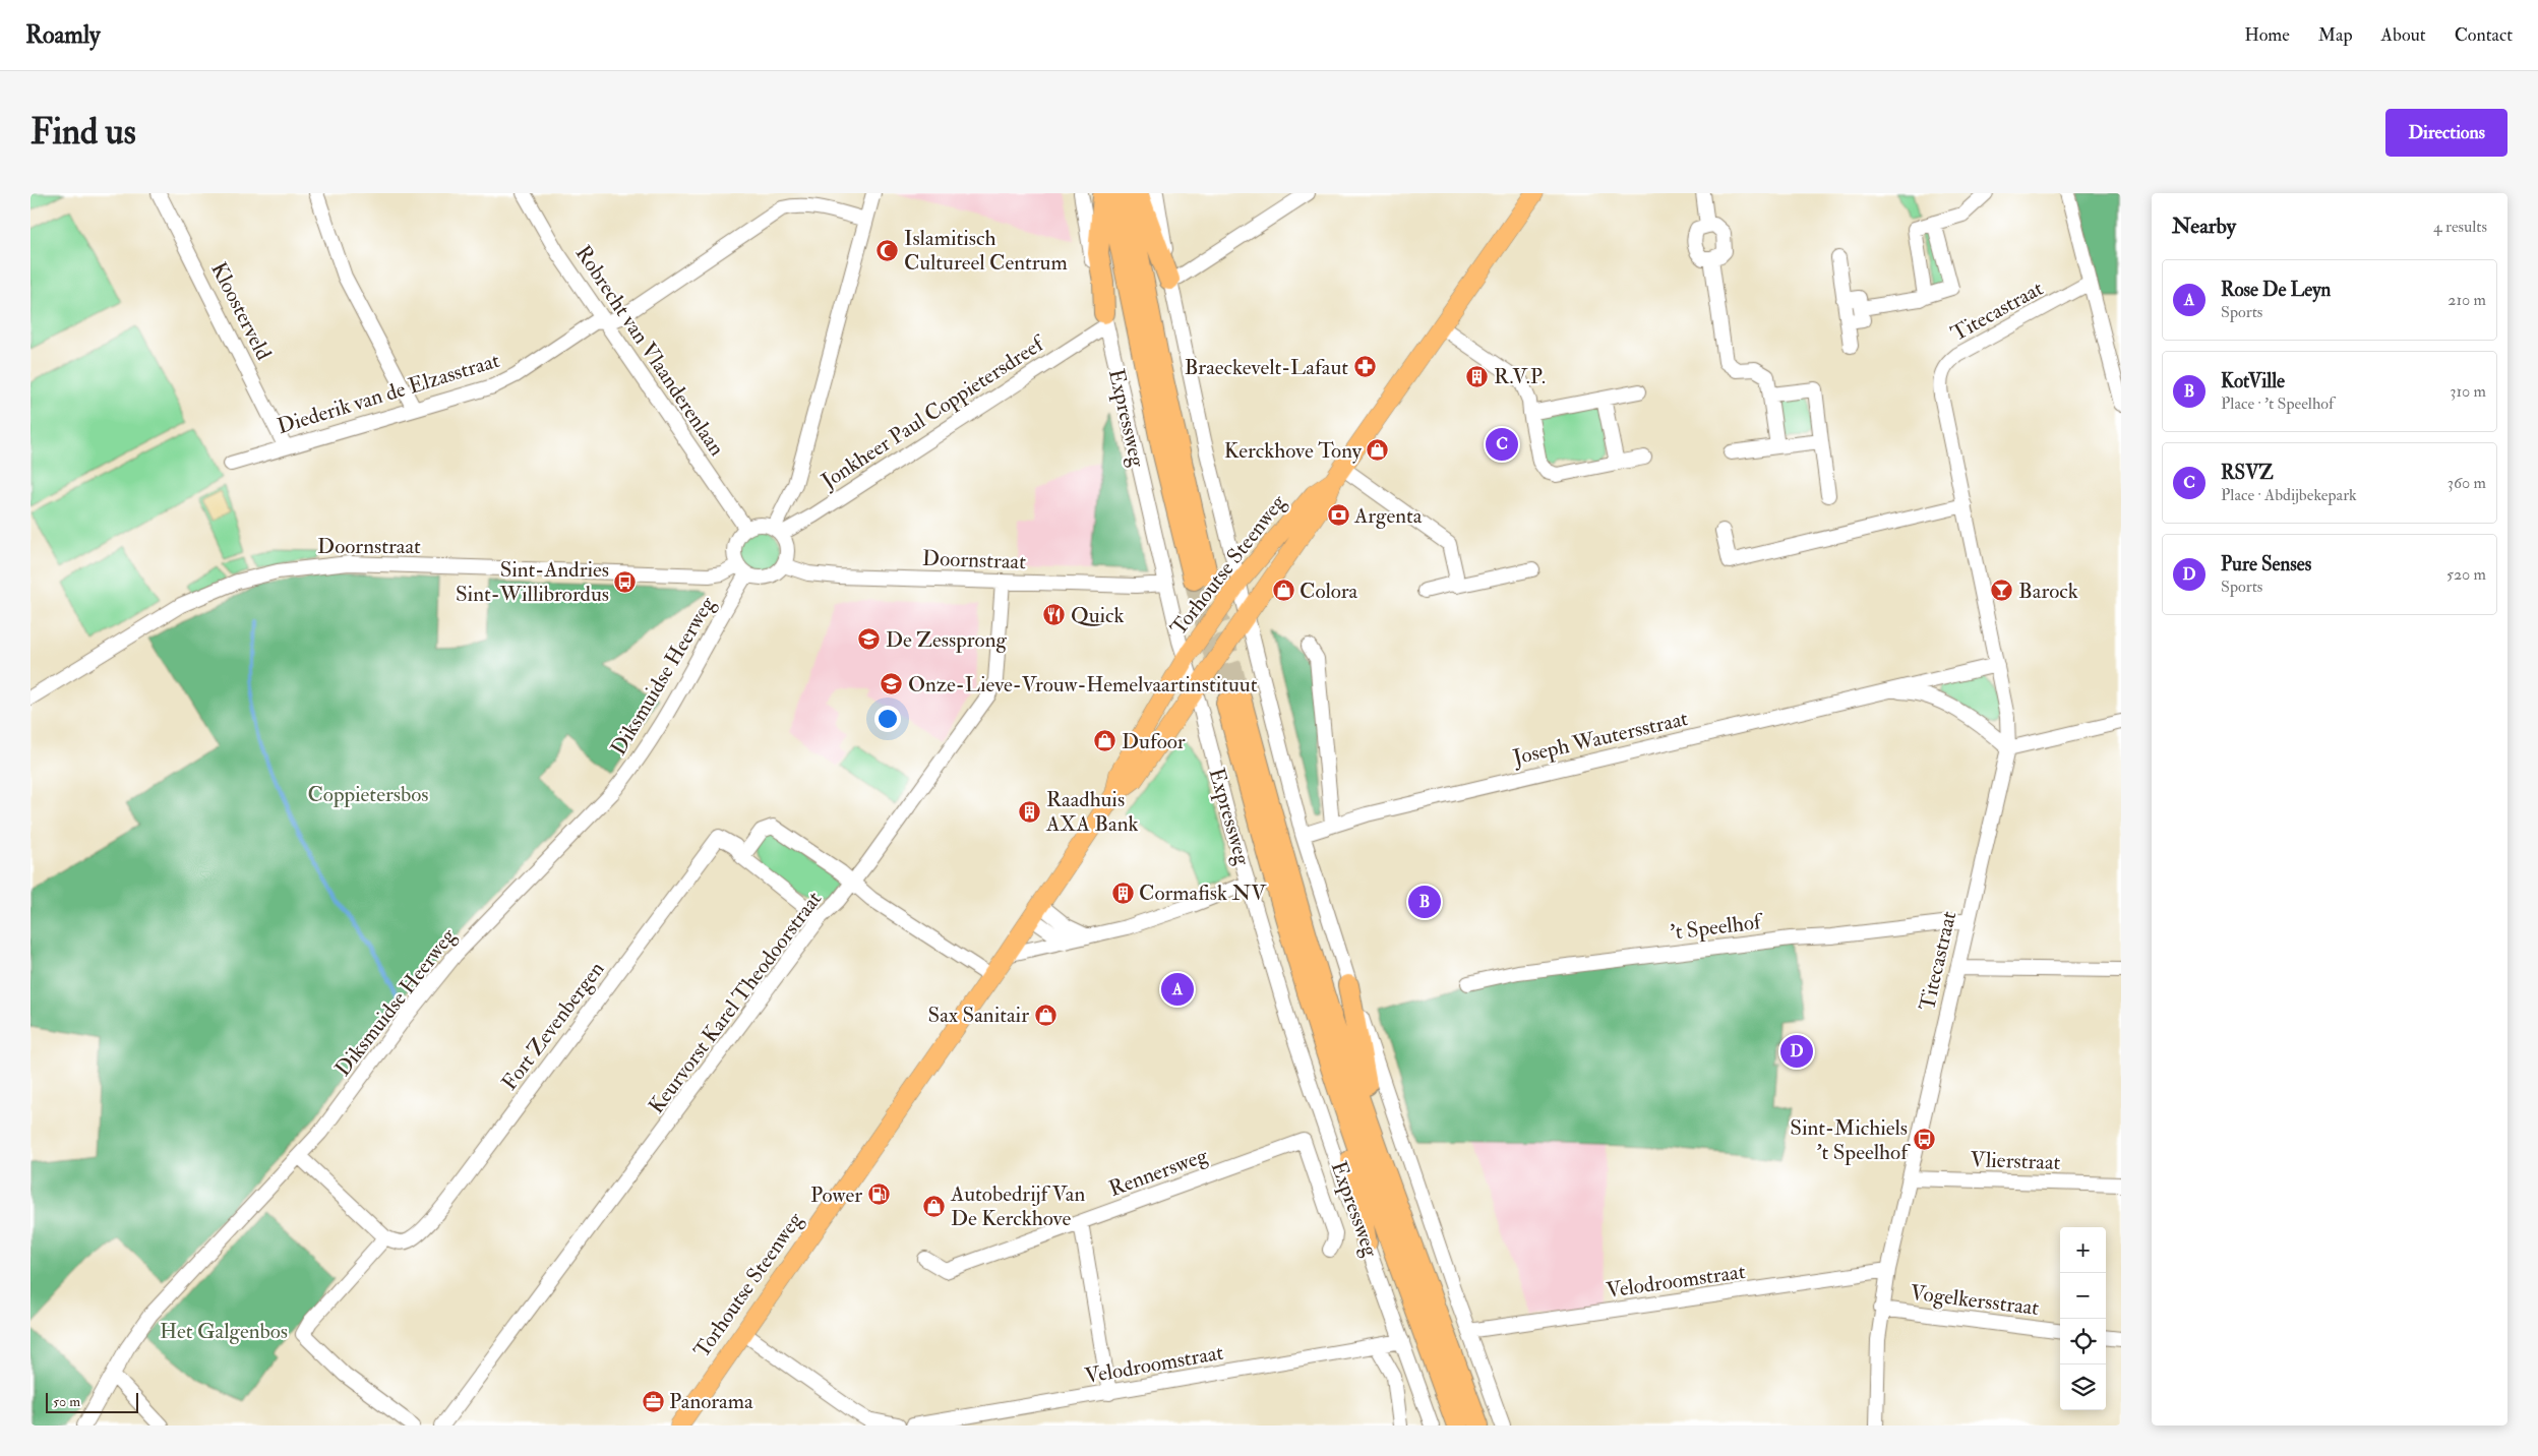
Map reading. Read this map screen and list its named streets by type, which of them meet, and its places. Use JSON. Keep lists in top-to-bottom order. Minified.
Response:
{"streets":{"highway":["Expressweg"],"main road":["Torhoutse Steenweg"],"street":["Kloosterveld","Titecastraat","Robrecht van Vlaanderenlaan","Diederik van de Elzasstraat","Jonkheer Paul Coppietersdreef","Doornstraat","Diksmuidse Heerweg","Joseph Wautersstraat","'t Speelhof","Keurvorst Karel Theodoorstraat","Fort Zevenbergen","Vlierstraat","Rennersweg","Velodroomstraat","Vogelkersstraat"]},"crossings":[["Kloosterveld","Diederik van de Elzasstraat"],["Titecastraat","Joseph Wautersstraat"],["Titecastraat","'t Speelhof"],["Titecastraat","Vlierstraat"],["Titecastraat","Velodroomstraat"],["Titecastraat","Vogelkersstraat"],["Robrecht van Vlaanderenlaan","Diederik van de Elzasstraat"],["Robrecht van Vlaanderenlaan","Jonkheer Paul Coppietersdreef"],["Robrecht van Vlaanderenlaan","Doornstraat"],["Robrecht van Vlaanderenlaan","Diksmuidse Heerweg"],["Jonkheer Paul Coppietersdreef","Expressweg"],["Jonkheer Paul Coppietersdreef","Doornstraat"],["Jonkheer Paul Coppietersdreef","Diksmuidse Heerweg"],["Expressweg","Doornstraat"],["Expressweg","Torhoutse Steenweg"],["Expressweg","Velodroomstraat"],["Doornstraat","Diksmuidse Heerweg"],["Doornstraat","Keurvorst Karel Theodoorstraat"],["Keurvorst Karel Theodoorstraat","Fort Zevenbergen"]],"parks":["Coppietersbos","Het Galgenbos"],"places":{"mosque":["Islamitisch Cultureel Centrum"],"pharmacy":["Braeckevelt-Lafaut"],"building":["R.V.P.","Raadhuis AXA Bank","Cormafisk NV"],"shop":["Kerckhove Tony","Colora","Dufoor","Sax Sanitair","Autobedrijf Van De Kerckhove"],"bank":["Argenta"],"bus stop":["Sint-Andries Sint-Willibrordus","Sint-Michiels 't Speelhof"],"bar":["Barock"],"restaurant":["Quick"],"school or university":["De Zessprong","Onze-Lieve-Vrouw-Hemelvaartinstituut"],"fuel station":["Power"],"office":["Panorama"]},"scale_bar":"50 m","page":{"header":"Roamly","nav":["Home","Map","About","Contact"],"buttons":"Directions","title":"Find us","heading":["Nearby","4 results"],"list":[{"mark":"A","name":"Rose De Leyn","note":"Sports","value":"210 m"},{"mark":"B","name":"KotVille","note":"Place · 't Speelhof","value":"310 m"},{"mark":"C","name":"RSVZ","note":"Place · Abdijbekepark","value":"360 m"},{"mark":"D","name":"Pure Senses","note":"Sports","value":"520 m"}],"pins":["C","B","A","D"],"map_buttons":["+","−"],"scale":"50 m"}}
